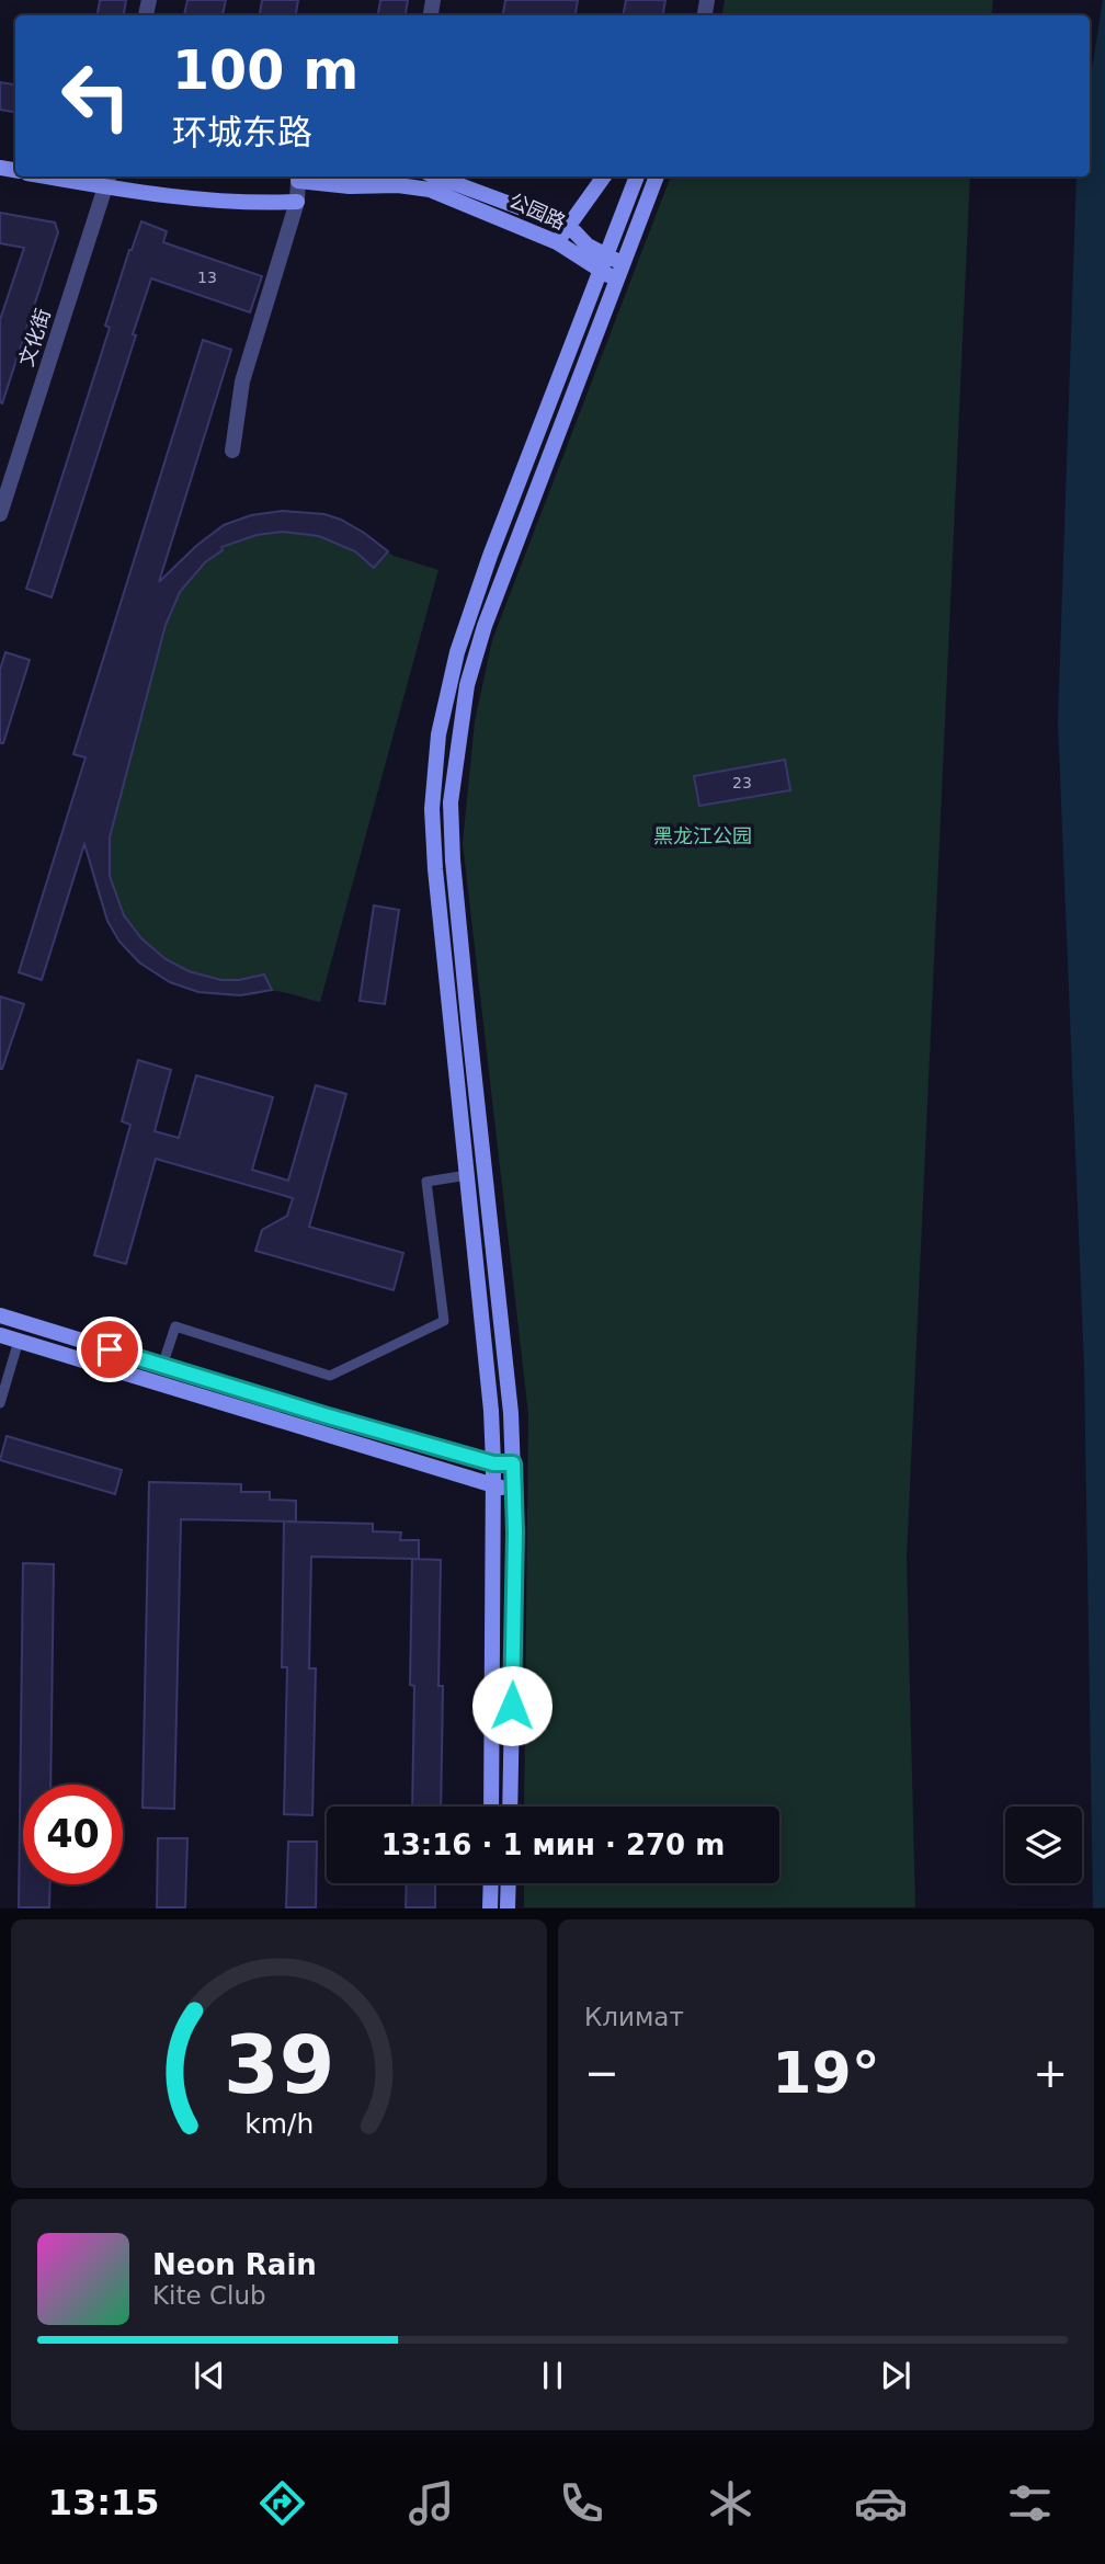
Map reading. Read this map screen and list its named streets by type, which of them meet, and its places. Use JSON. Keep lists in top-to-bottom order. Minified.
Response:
{"streets":{"street":["公园路","文化街"]},"parks":["黑龙江公园"],"house_numbers":["13","23"],"page":{"turn":["100 m","环城东路"],"limit":"40","trip":"13:16 · 1 мин · 270 m","tile":"Климат","heat":["−","19°","+"],"song":["Neon Rain","Kite Club"],"tabs":"13:15","gauge":["39","km/h"]}}
